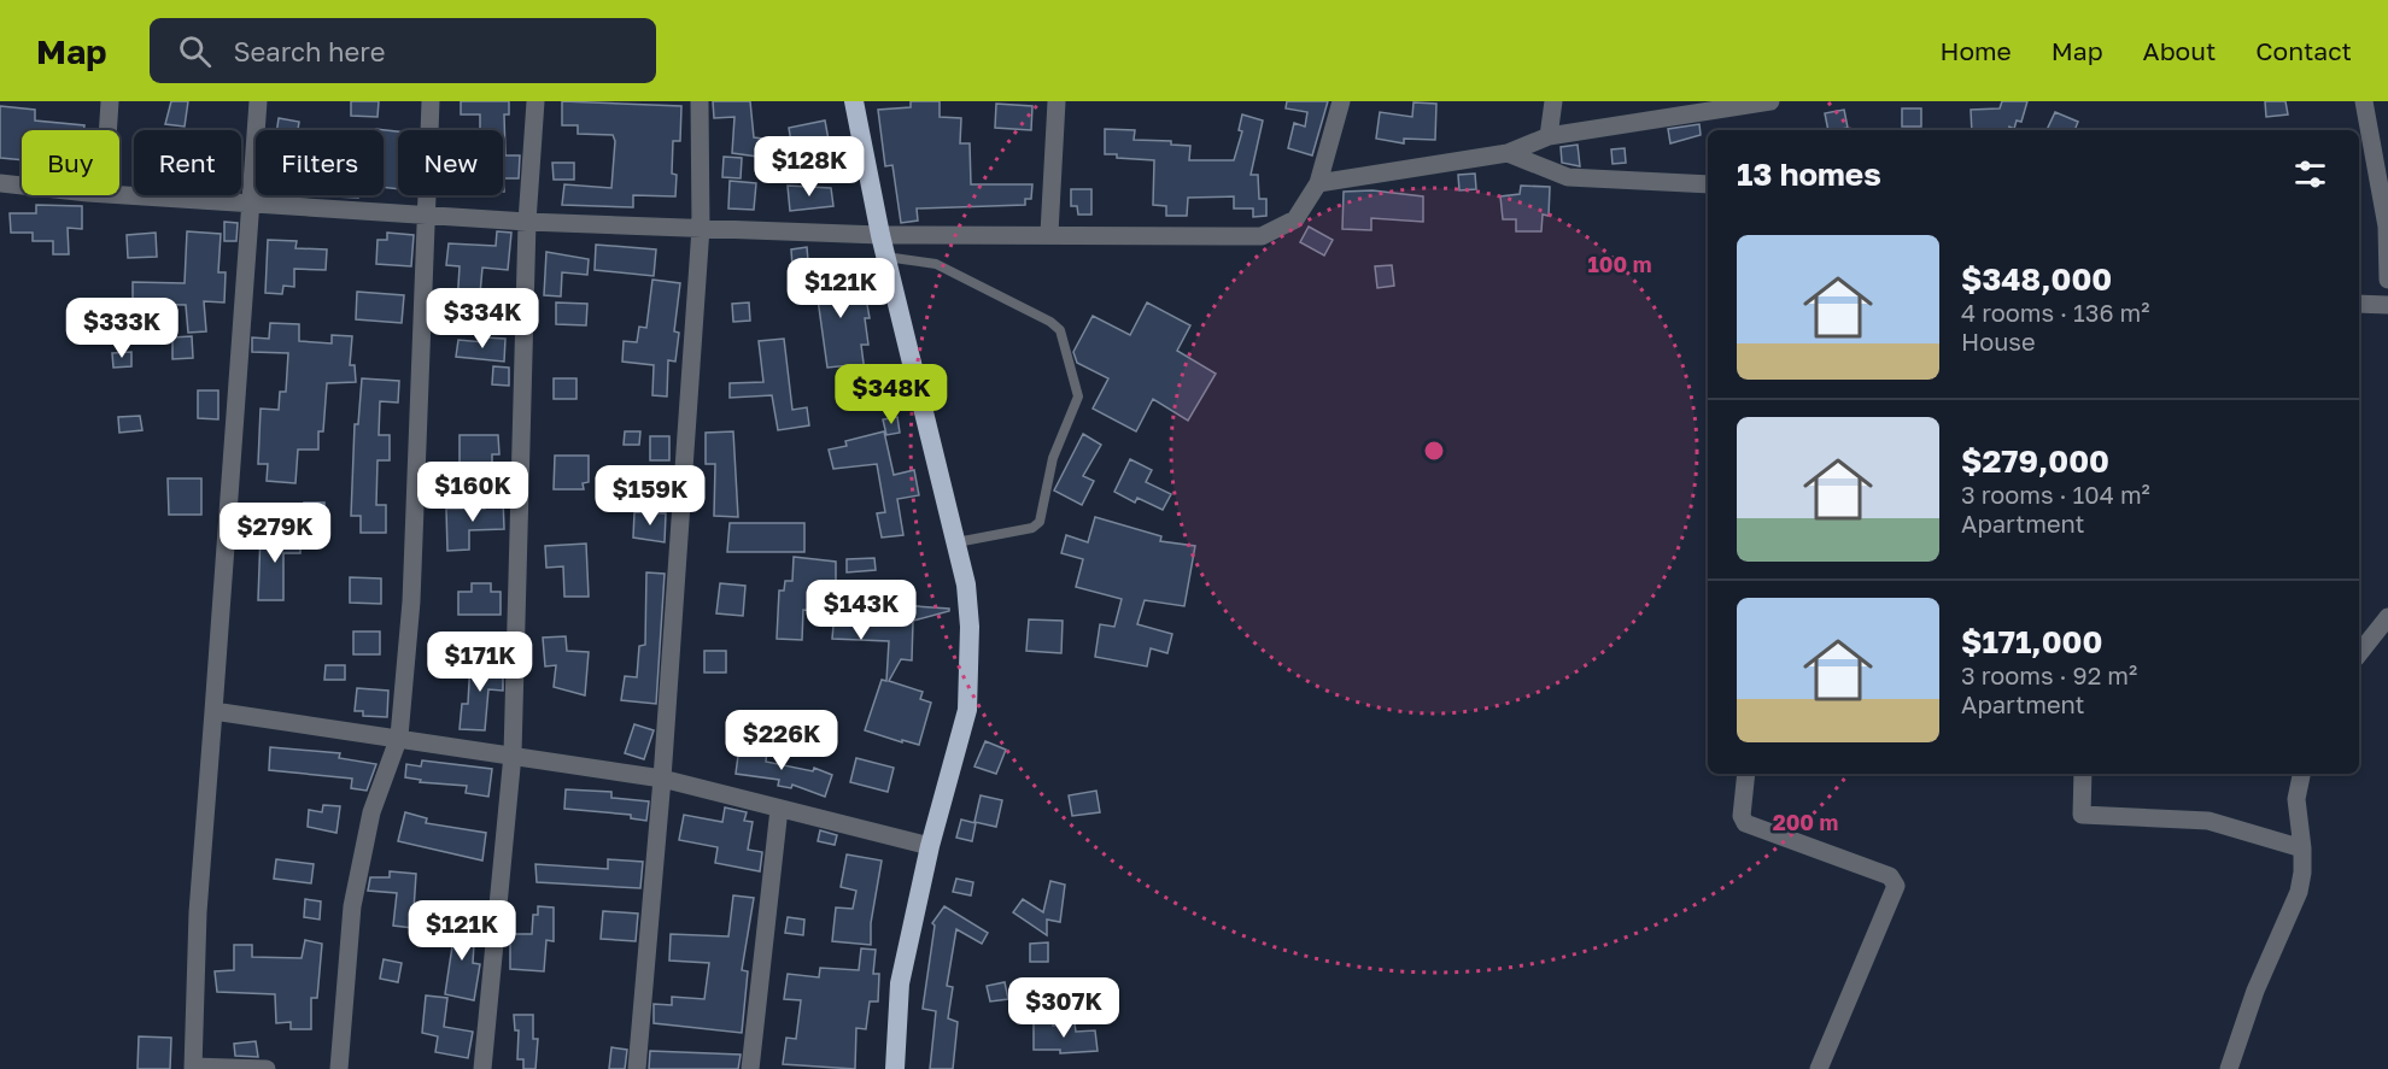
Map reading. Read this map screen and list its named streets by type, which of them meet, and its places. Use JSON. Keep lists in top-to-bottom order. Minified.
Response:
{"page":{"header":"Map","search":"Search here","nav":["Home","Map","About","Contact"],"chip":["Buy","Rent","Filters","New"],"heading":"13 homes","price":["$128K","$121K","$334K","$333K","$348K","$160K","$159K","$279K","$143K","$171K","$226K","$121K","$307K"],"list":[{"name":"$348,000","note":"4 rooms · 136 m² · House"},{"name":"$279,000","note":"3 rooms · 104 m² · Apartment"},{"name":"$171,000","note":"3 rooms · 92 m² · Apartment"}]},"rings":["100 m","200 m"]}
